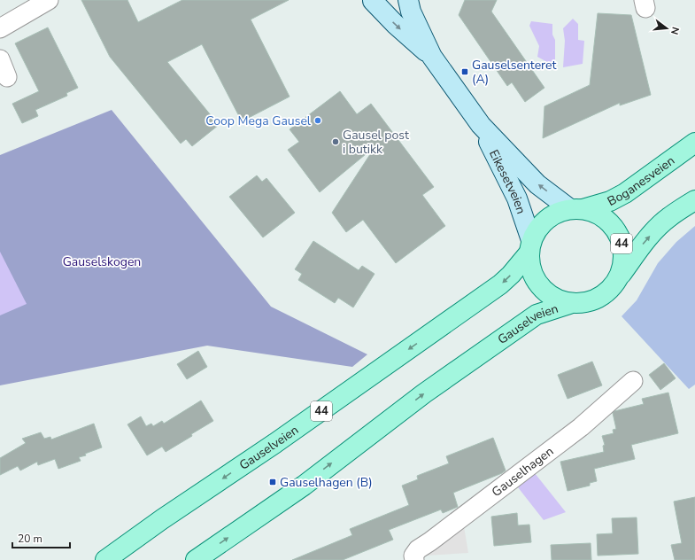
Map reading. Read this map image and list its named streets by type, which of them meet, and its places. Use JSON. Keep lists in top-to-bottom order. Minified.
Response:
{"streets":{"main road":["Boganesveien","Eikesetveien","44","Gauselveien"],"street":["Gauselhagen"]},"crossings":[["Boganesveien","Eikesetveien"],["Boganesveien","44"],["Boganesveien","Gauselveien"],["Eikesetveien","44"],["Eikesetveien","Gauselveien"],["44","Gauselveien"]],"parks":["Gauselskogen"],"places":{"transit":["Gauselsenteret (A)","Gauselhagen (B)"],"other":["Coop Mega Gausel","Gausel post i butikk"]},"scale_bar":"20 m","north":"right"}
